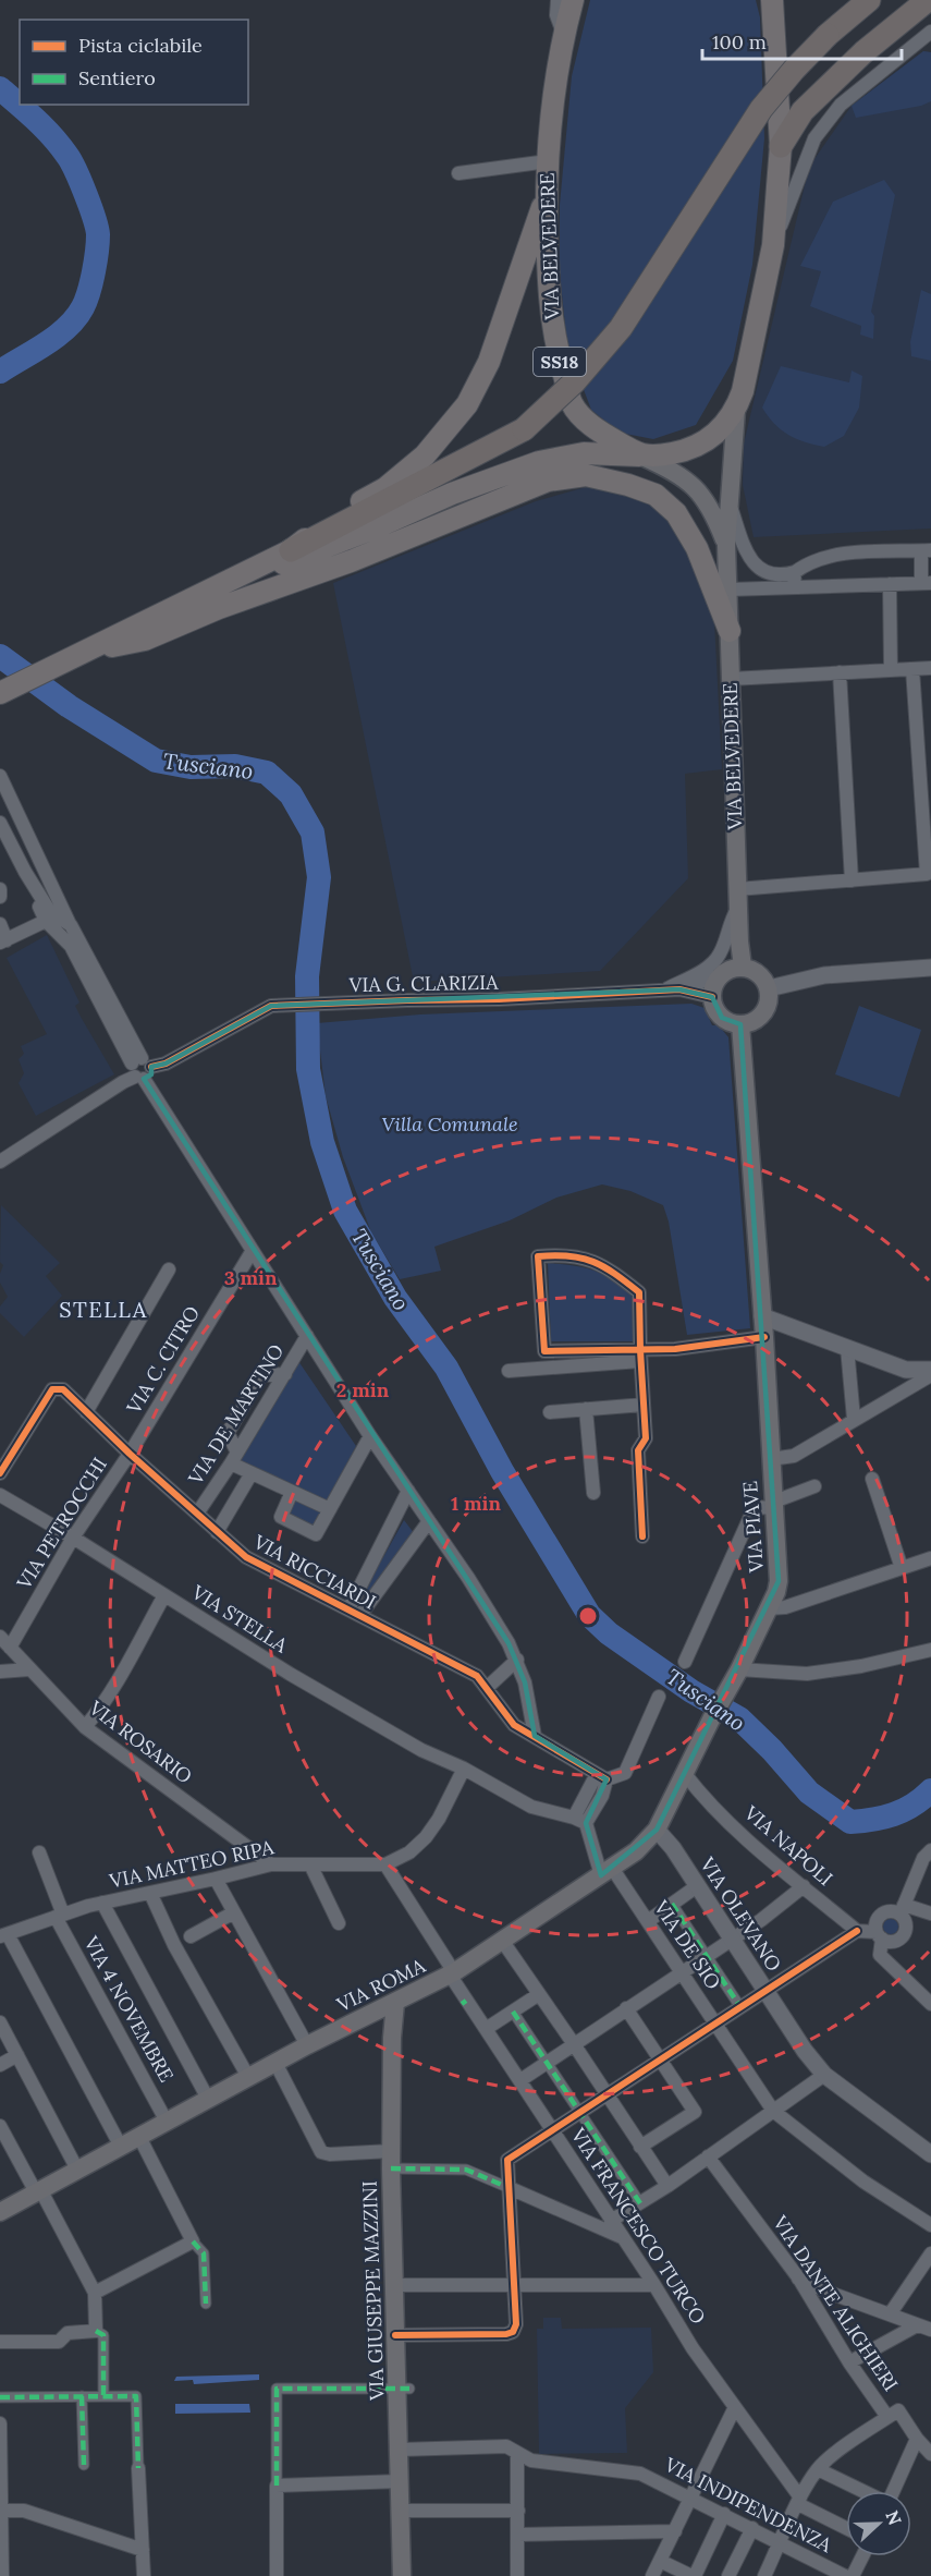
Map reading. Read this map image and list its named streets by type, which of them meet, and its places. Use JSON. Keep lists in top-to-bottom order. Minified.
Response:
{"streets":{"main road":["VIA BELVEDERE","SS18","VIA PIAVE","VIA ROMA","VIA GIUSEPPE MAZZINI"],"street":["VIA G. CLARIZIA","VIA C. CITRO","VIA DE MARTINO","VIA PETROCCHI","VIA RICCIARDI","VIA STELLA","VIA ROSARIO","VIA NAPOLI","VIA MATTEO RIPA","VIA OLEVANO","VIA DE SIO","VIA 4 NOVEMBRE","VIA FRANCESCO TURCO","VIA DANTE ALIGHIERI","VIA INDIPENDENZA"]},"crossings":[["VIA BELVEDERE","SS18"],["VIA BELVEDERE","VIA G. CLARIZIA"],["VIA C. CITRO","VIA PETROCCHI"],["VIA C. CITRO","VIA RICCIARDI"],["VIA DE MARTINO","VIA RICCIARDI"],["VIA PETROCCHI","VIA RICCIARDI"],["VIA PETROCCHI","VIA STELLA"],["VIA PETROCCHI","VIA ROSARIO"],["VIA PIAVE","VIA ROMA"],["VIA ROSARIO","VIA MATTEO RIPA"],["VIA NAPOLI","VIA ROMA"],["VIA MATTEO RIPA","VIA 4 NOVEMBRE"],["VIA OLEVANO","VIA ROMA"],["VIA DE SIO","VIA ROMA"],["VIA ROMA","VIA 4 NOVEMBRE"],["VIA ROMA","VIA FRANCESCO TURCO"],["VIA ROMA","VIA GIUSEPPE MAZZINI"],["VIA GIUSEPPE MAZZINI","VIA INDIPENDENZA"]],"districts":["STELLA"],"water":["Tusciano"],"parks":["Villa Comunale"],"legend":["Pista ciclabile","Sentiero"],"scale_bar":"100 m","north":"right","rings":["3 min","2 min","1 min"]}
